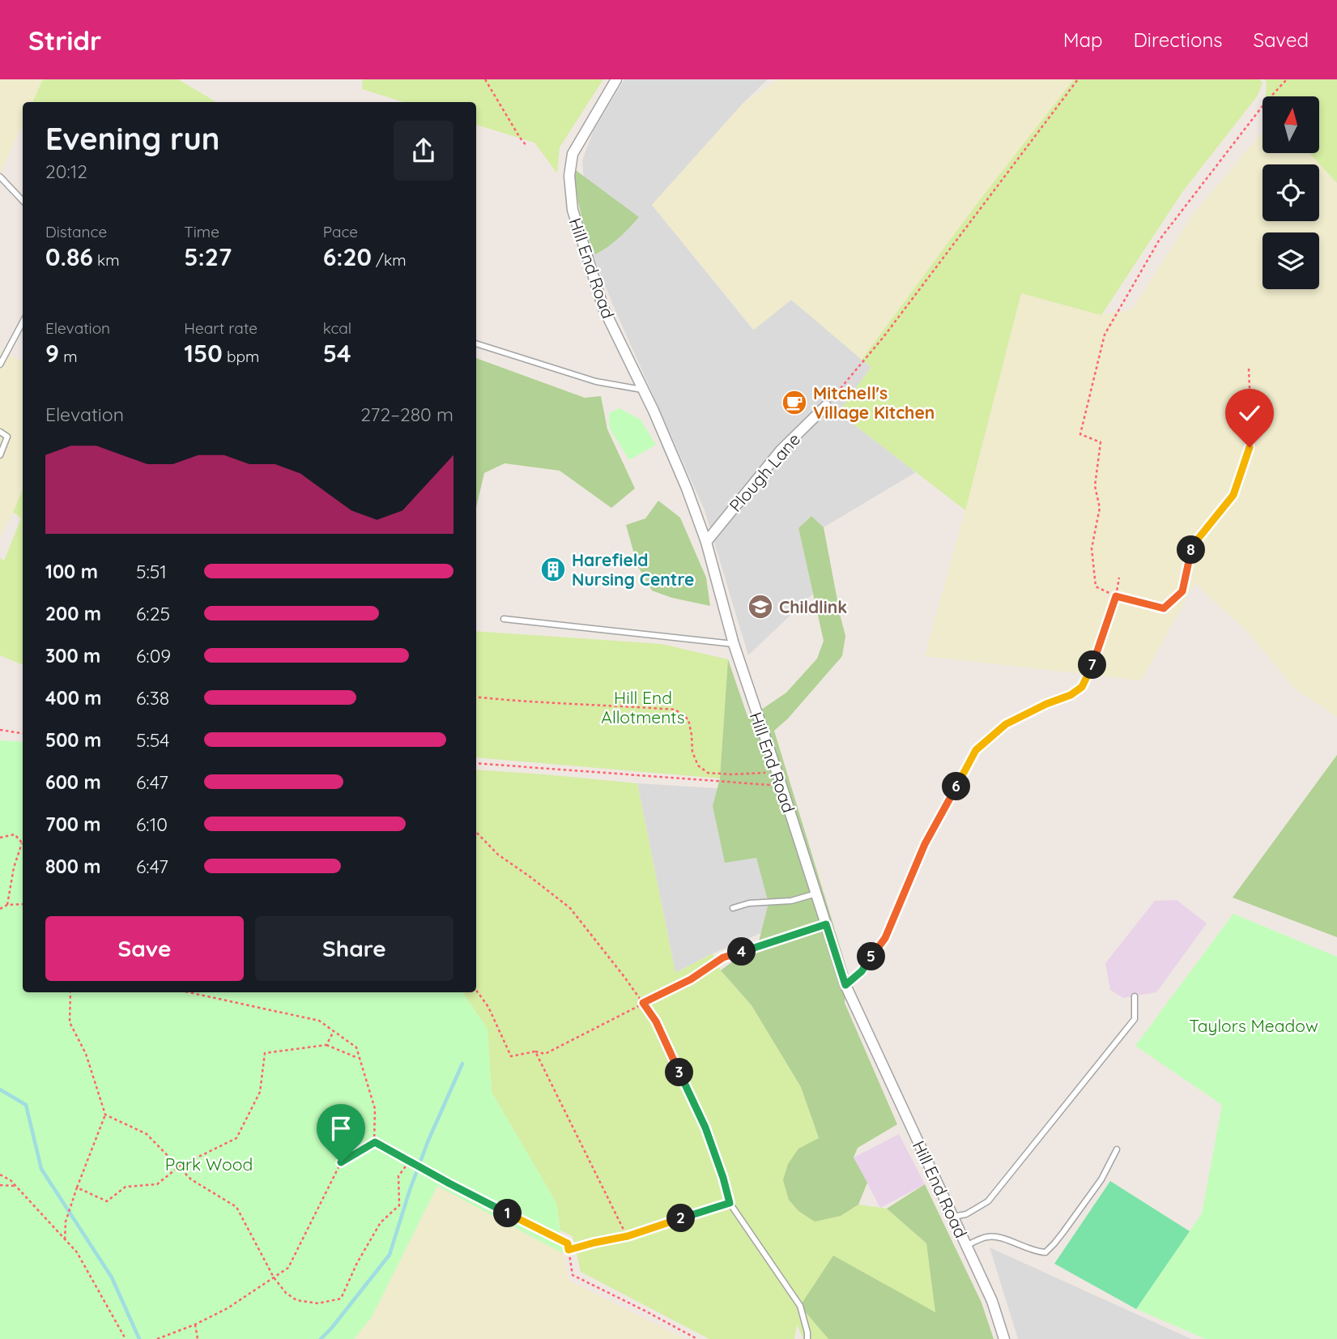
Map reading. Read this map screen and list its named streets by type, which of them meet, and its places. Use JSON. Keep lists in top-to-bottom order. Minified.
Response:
{"streets":{"street":["Hill End Road","Plough Lane"]},"crossings":[["Hill End Road","Plough Lane"]],"parks":["Hill End Allotments","Taylors Meadow","Park Wood"],"places":{"cafe":["Mitchell's Village Kitchen"],"building":["Harefield Nursing Centre"],"school or university":["Childlink"]},"north":"top","page":{"header":"Stridr","nav":["Map","Directions","Saved"],"heading":["Evening run","20:12"],"stats":[["Distance","0.86 km"],["Time","5:27"],["Pace","6:20 /km"],["Elevation","9 m"],["Heart rate","150 bpm"],["kcal","54"]],"chart":["Elevation","272–280 m"],"pins":["8","7","6","4","5","3","1","2"],"list":[{"name":"100 m","note":"5:51"},{"name":"200 m","note":"6:25"},{"name":"300 m","note":"6:09"},{"name":"400 m","note":"6:38"},{"name":"500 m","note":"5:54"},{"name":"600 m","note":"6:47"},{"name":"700 m","note":"6:10"},{"name":"800 m","note":"6:47"}],"buttons":["Save","Share"]}}
